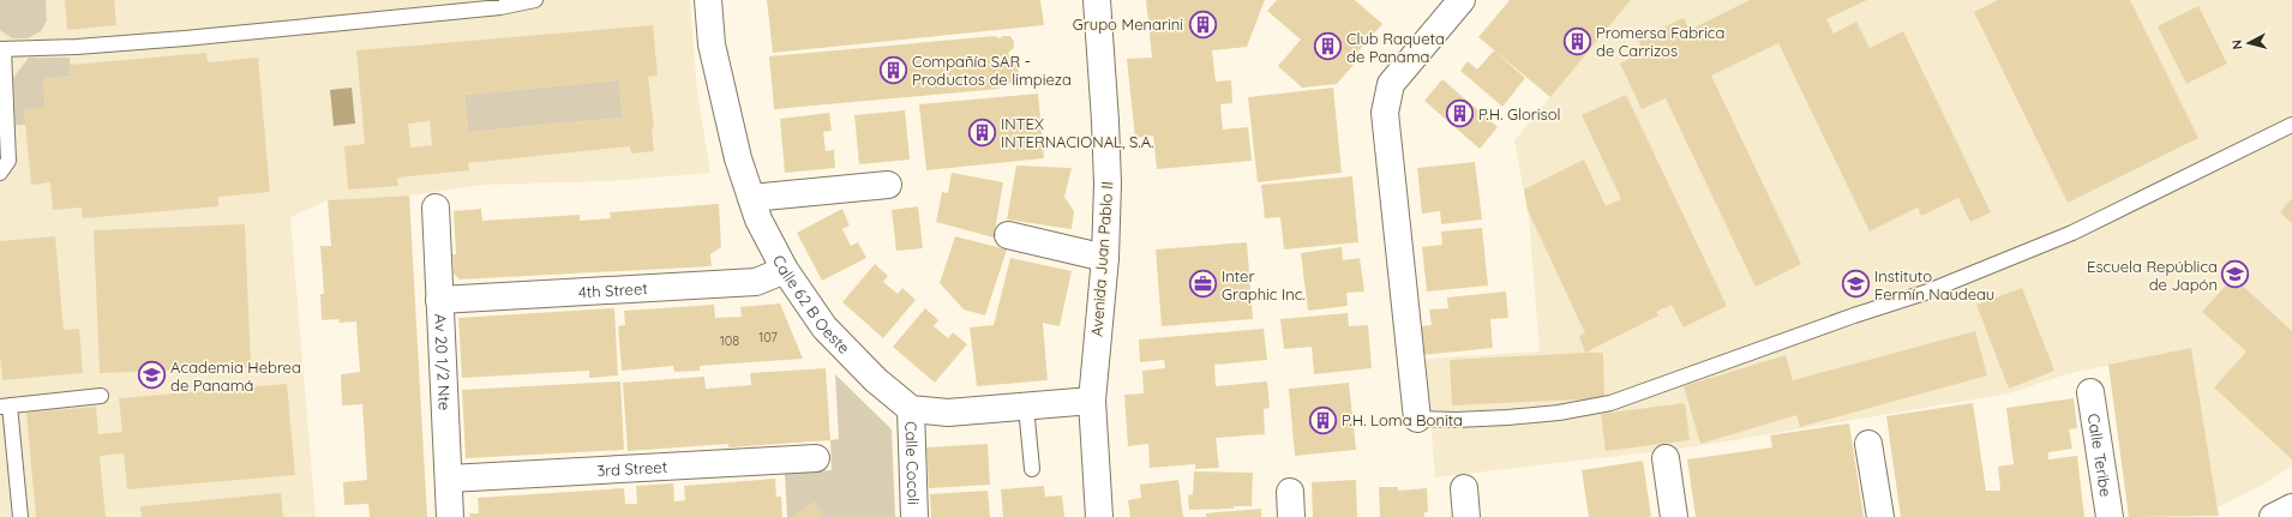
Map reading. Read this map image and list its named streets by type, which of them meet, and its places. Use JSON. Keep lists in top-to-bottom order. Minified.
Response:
{"streets":{"street":["Avenida Juan Pablo II","4th Street","Calle 62 B Oeste","Av 20 1/2 Nte","Calle Teribe","Calle Cocoli","3rd Street"]},"crossings":[["4th Street","Calle 62 B Oeste"],["4th Street","Av 20 1/2 Nte"],["Calle 62 B Oeste","Calle Cocoli"],["Av 20 1/2 Nte","3rd Street"]],"places":{"building":["Grupo Menarini","Promersa Fabrica de Carrizos","Club Raqueta de Panama","Compañía SAR - Productos de limpieza","P.H. Glorisol","INTEX INTERNACIONAL, S.A.","P.H. Loma Bonita"],"school or university":["Escuela República de Japón","Instituto Fermín Naudeau","Academia Hebrea de Panamá"],"office":["Inter Graphic Inc."]},"house_numbers":["107","108"],"north":"left"}
